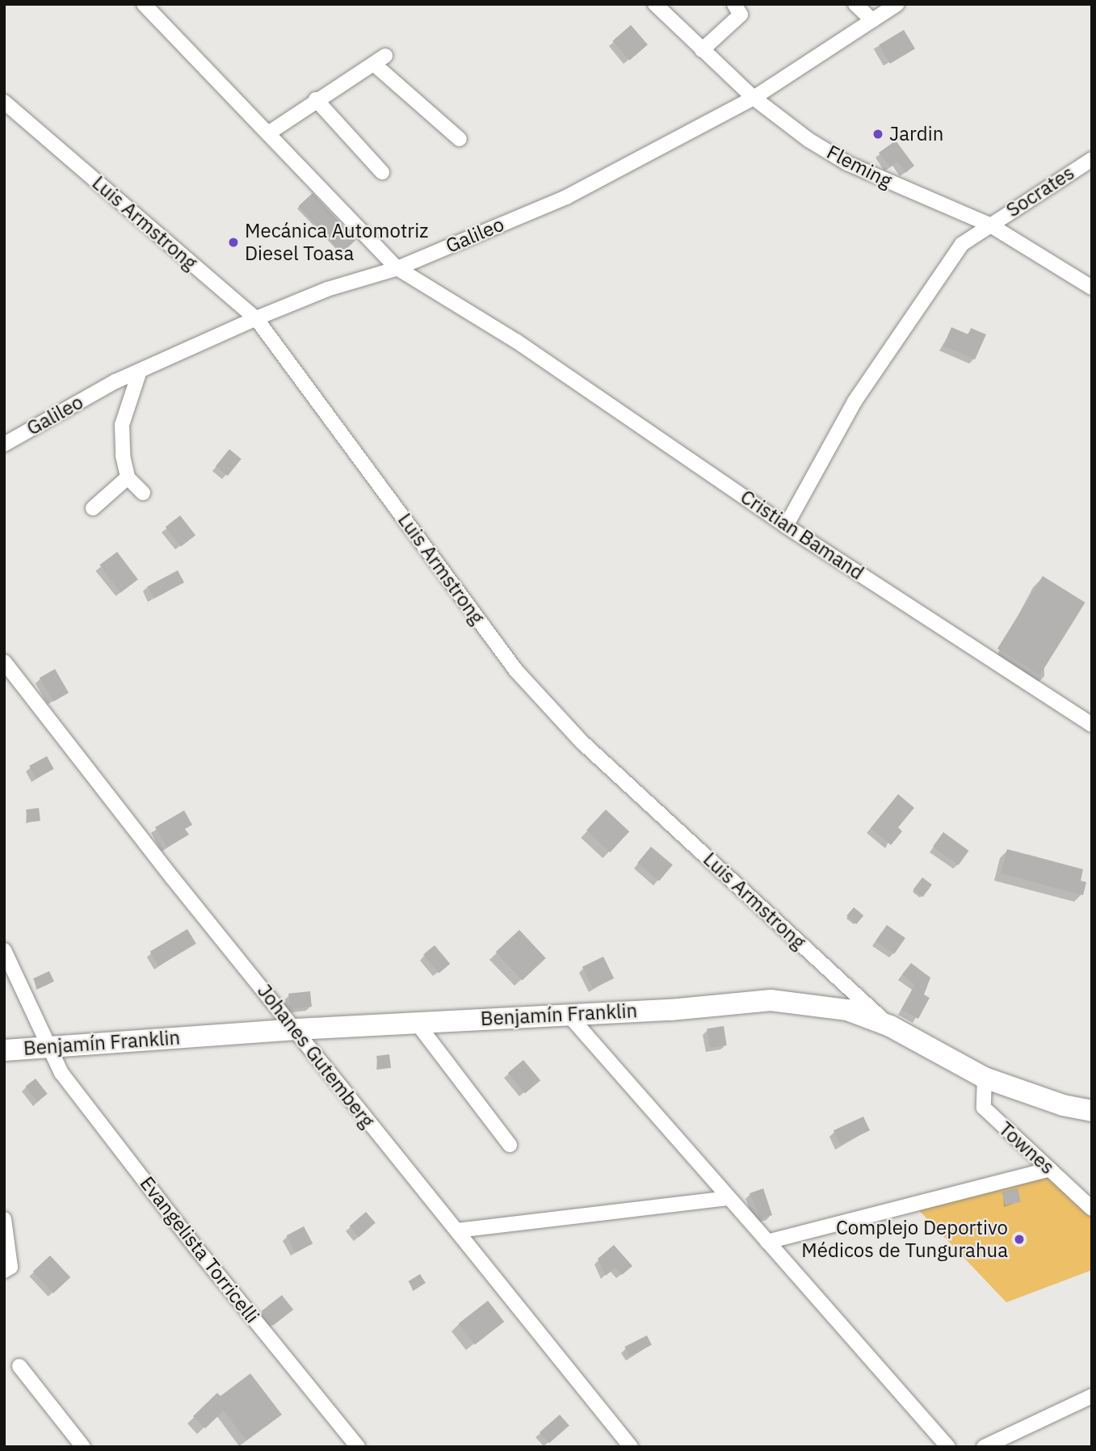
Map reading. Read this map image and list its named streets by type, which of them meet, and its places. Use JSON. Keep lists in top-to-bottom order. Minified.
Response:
{"streets":{"street":["Fleming","Socrates","Luis Armstrong","Galileo","Cristian Bamand","Benjamín Franklin","Johanes Gutemberg","Townes","Evangelista Torricelli"]},"crossings":[["Fleming","Socrates"],["Fleming","Galileo"],["Socrates","Cristian Bamand"],["Luis Armstrong","Galileo"],["Luis Armstrong","Benjamín Franklin"],["Galileo","Cristian Bamand"],["Benjamín Franklin","Johanes Gutemberg"],["Benjamín Franklin","Townes"],["Benjamín Franklin","Evangelista Torricelli"]],"places":["Jardin","Mecánica Automotriz Diesel Toasa","Complejo Deportivo Médicos de Tungurahua"]}
